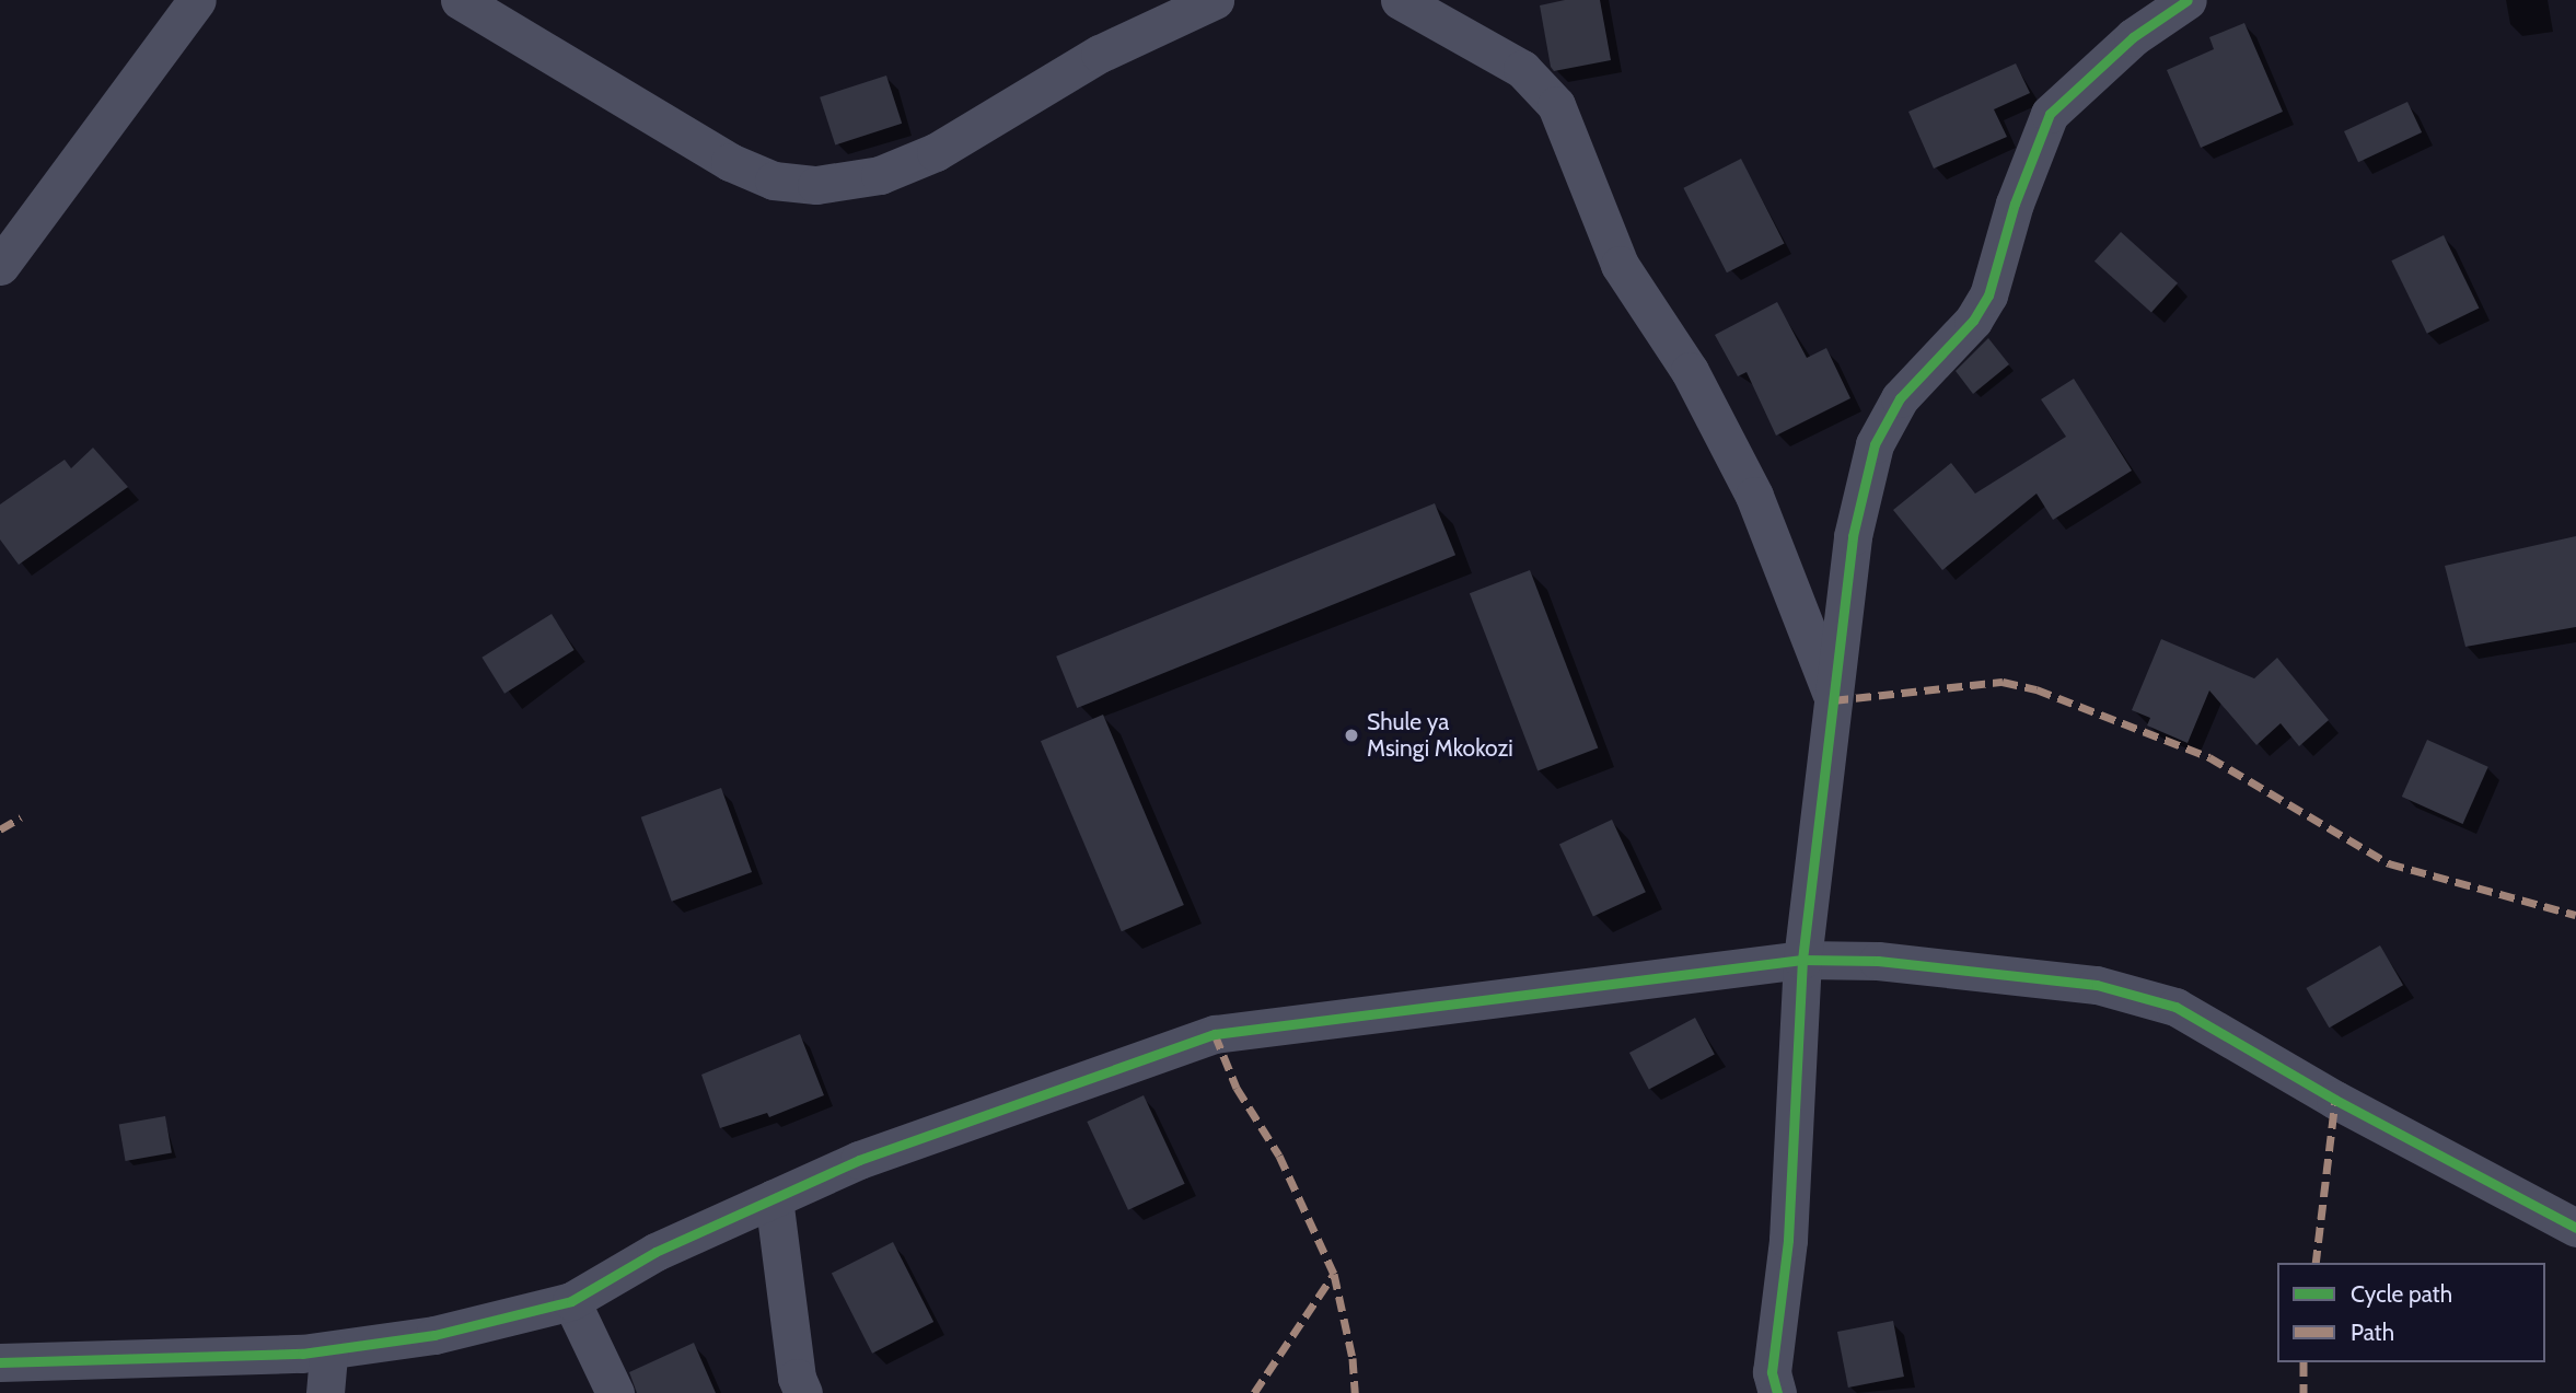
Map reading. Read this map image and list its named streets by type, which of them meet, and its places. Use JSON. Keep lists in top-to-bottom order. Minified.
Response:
{"places":["Shule ya Msingi Mkokozi"],"legend":["Cycle path","Path"]}
